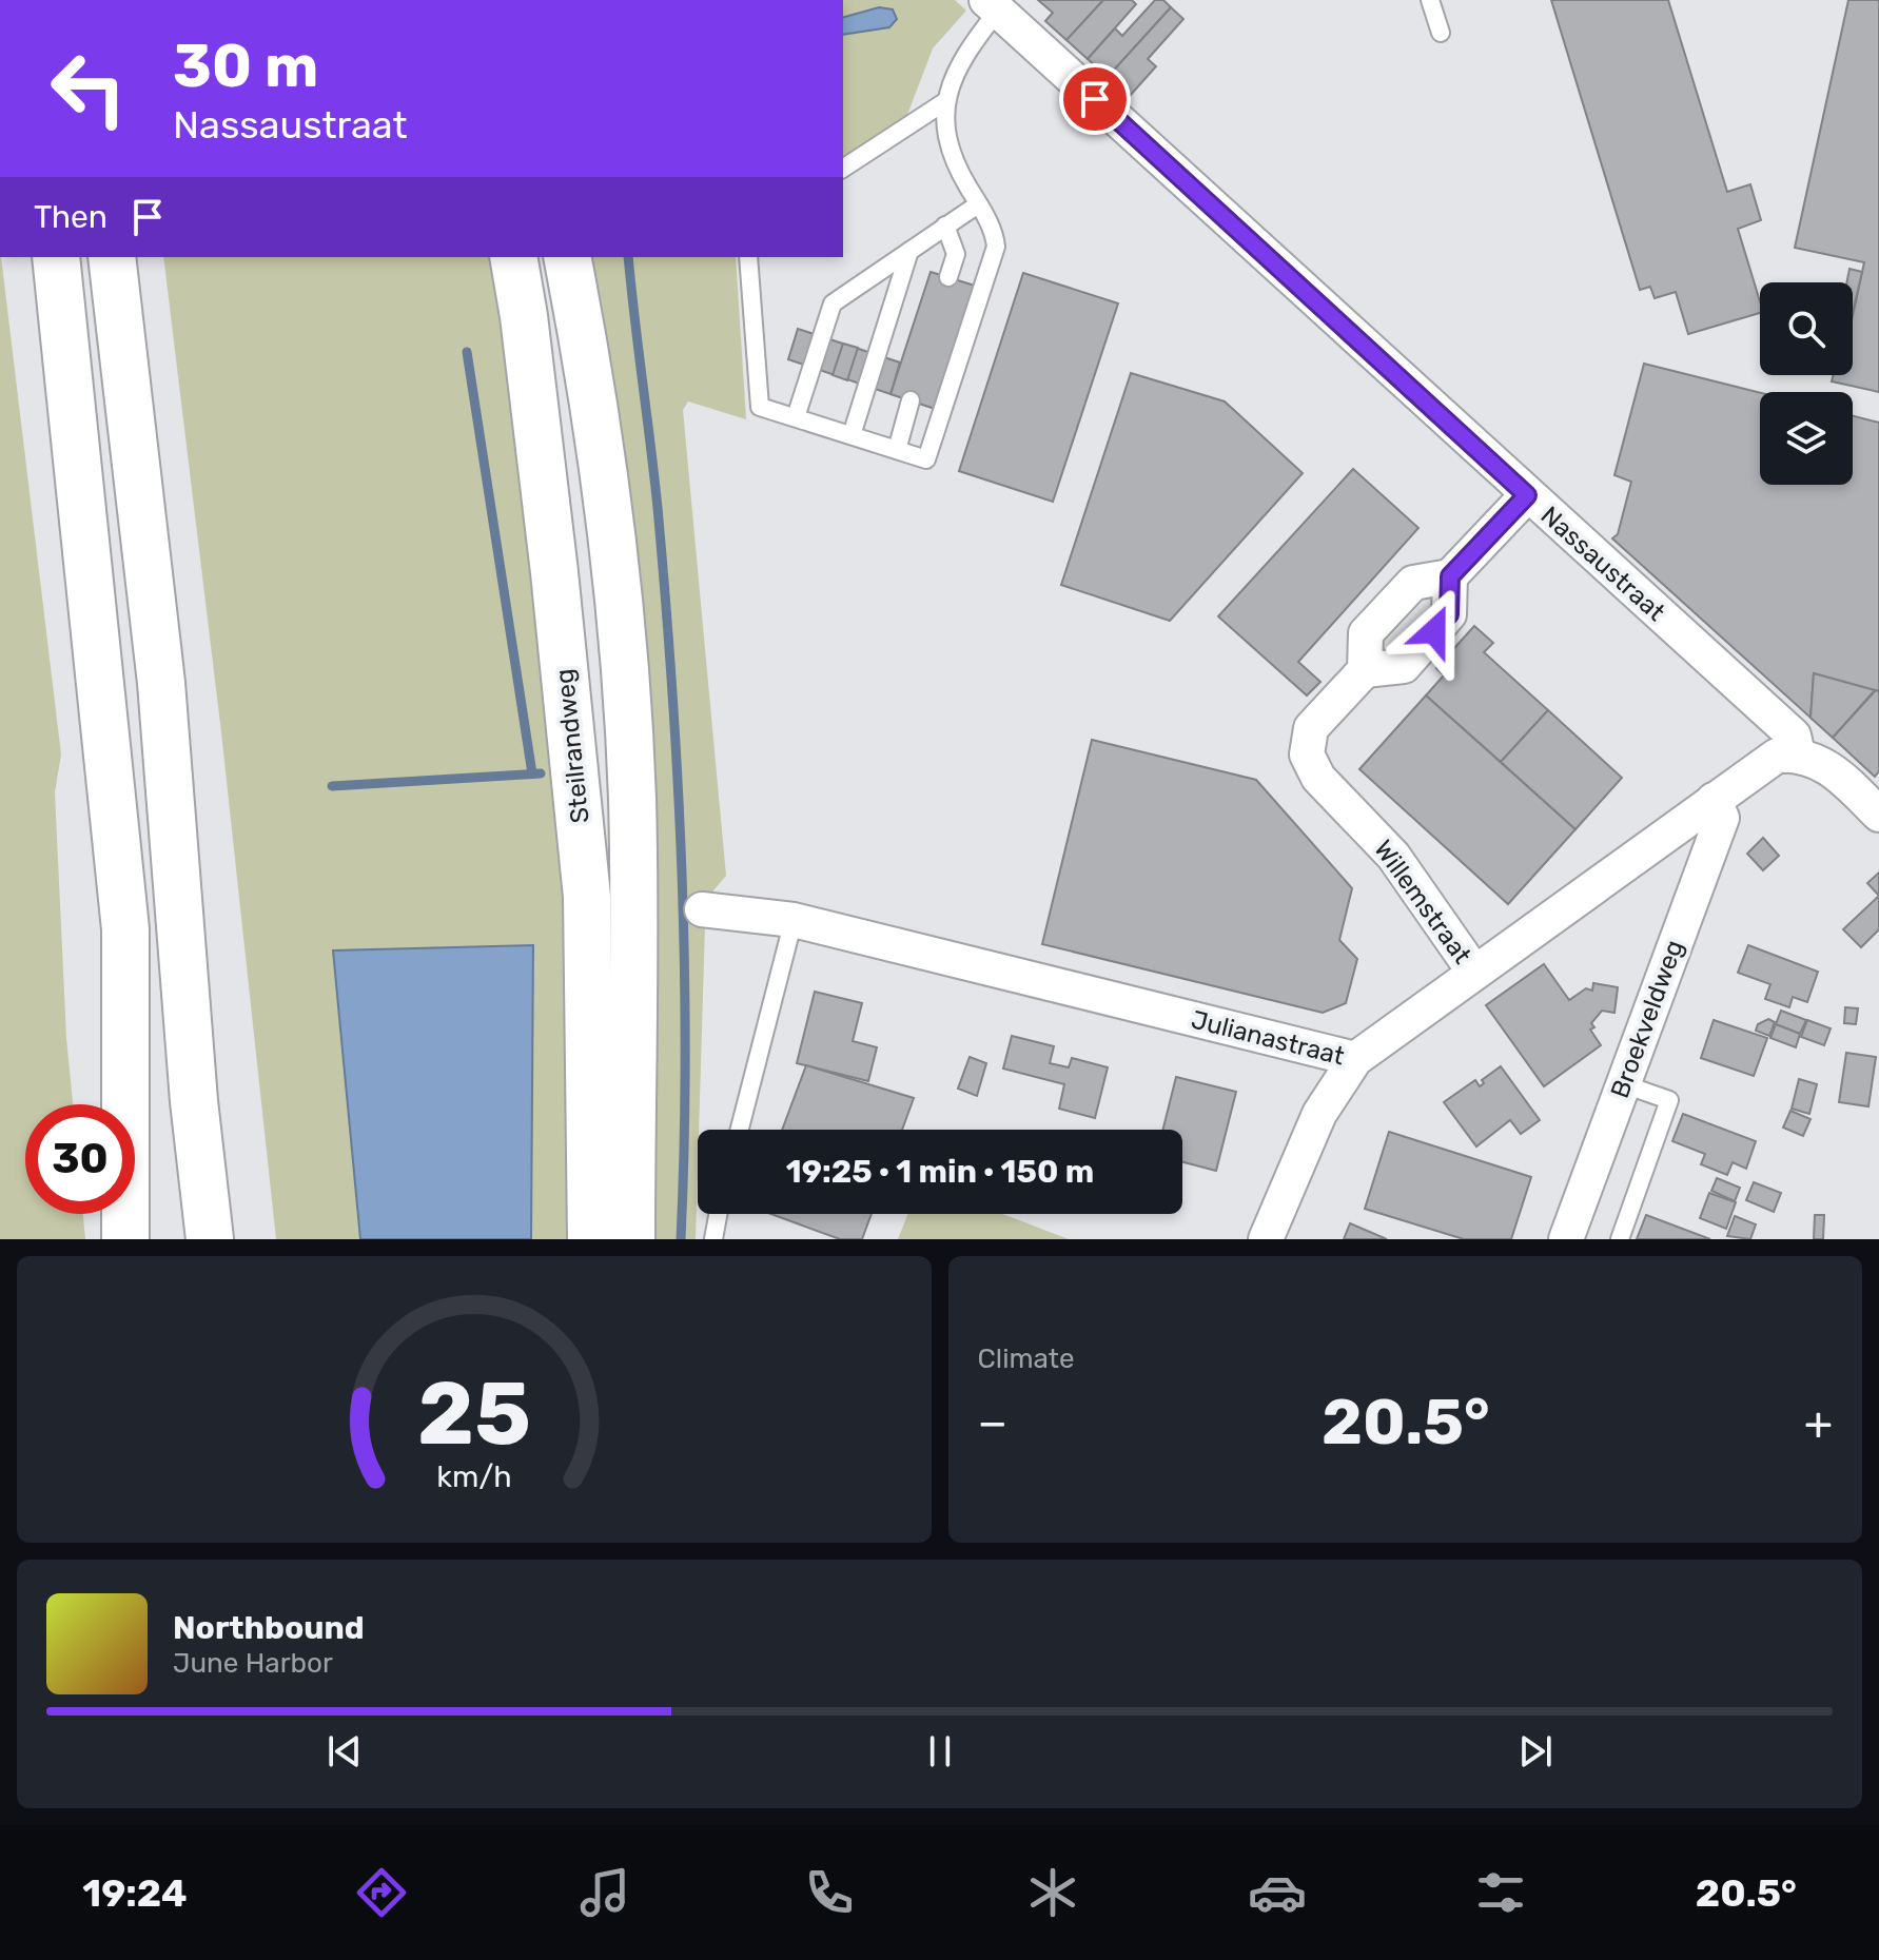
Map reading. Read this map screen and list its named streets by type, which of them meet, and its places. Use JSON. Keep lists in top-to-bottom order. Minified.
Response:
{"streets":{"main road":["Steilrandweg"],"street":["Nassaustraat","Willemstraat","Broekveldweg","Julianastraat"]},"crossings":[["Nassaustraat","Julianastraat"],["Willemstraat","Julianastraat"],["Broekveldweg","Julianastraat"]],"page":{"turn":["30 m","Nassaustraat"],"then":"Then","limit":"30","trip":"19:25 · 1 min · 150 m","tile":"Climate","heat":["−","20.5°","+"],"song":["Northbound","June Harbor"],"tabs":["19:24","20.5°"],"gauge":["25","km/h"]}}
